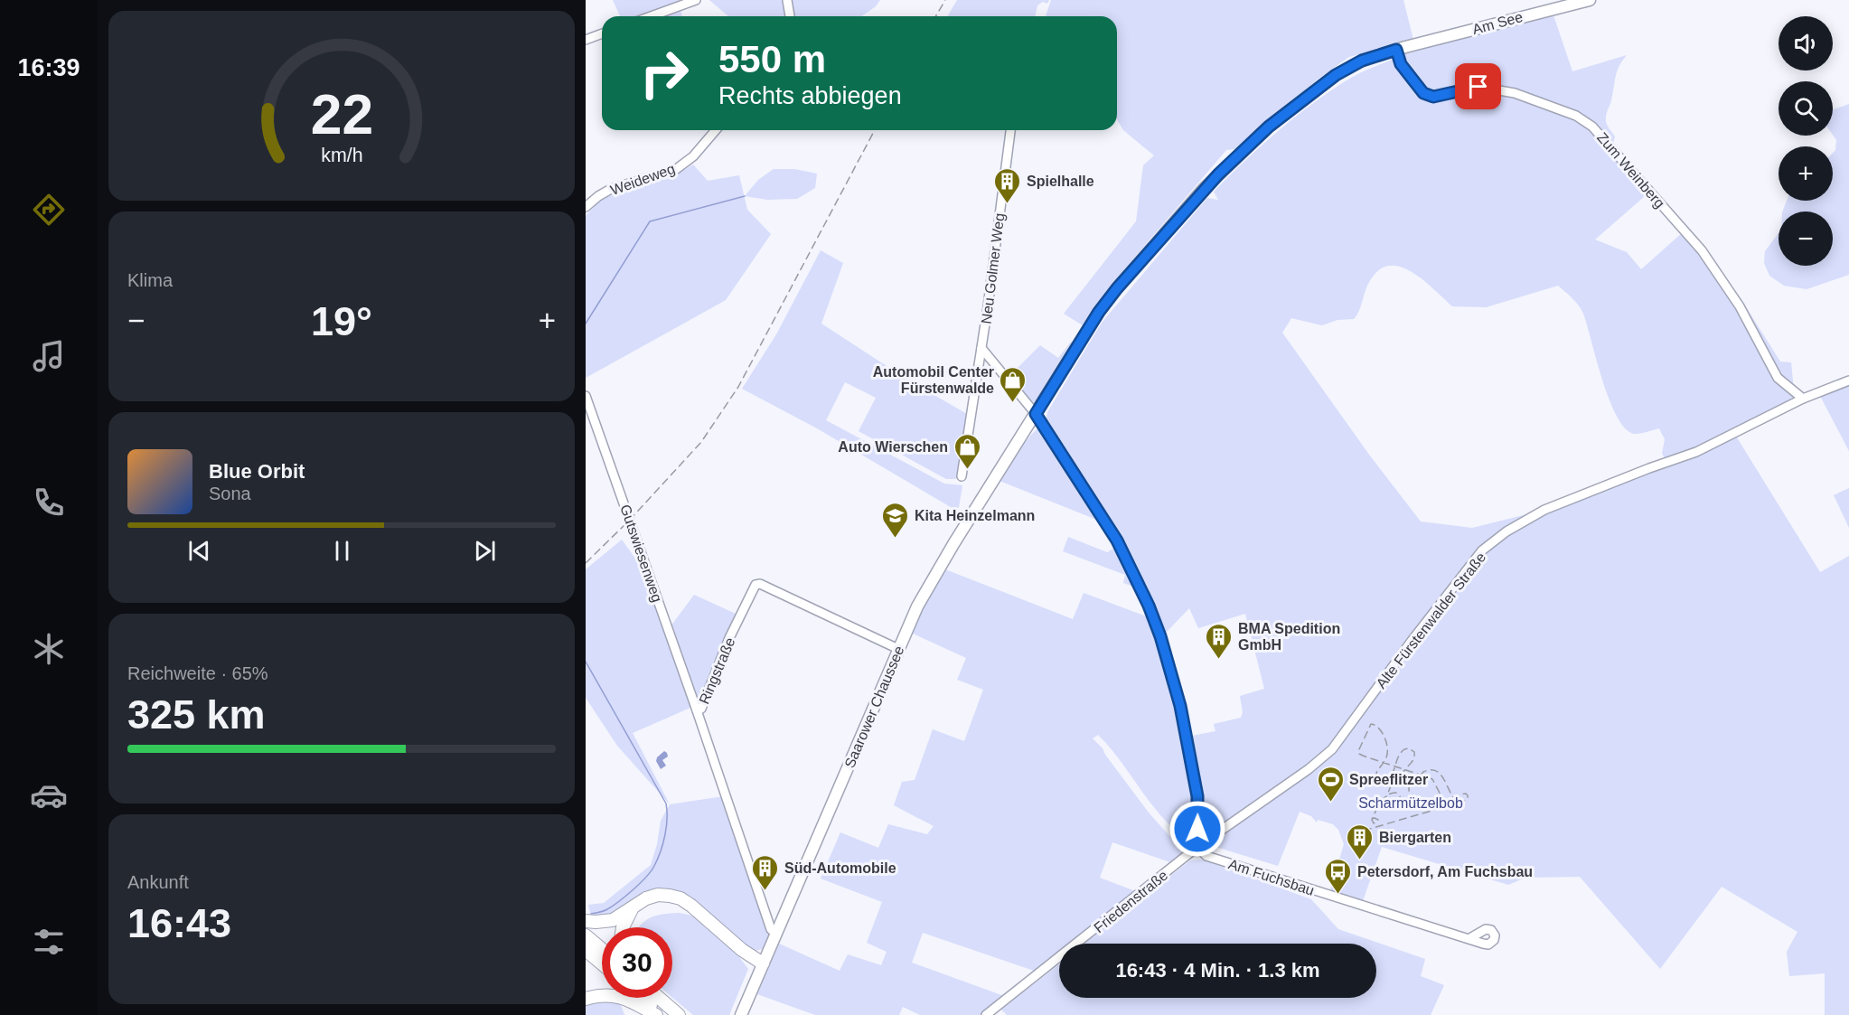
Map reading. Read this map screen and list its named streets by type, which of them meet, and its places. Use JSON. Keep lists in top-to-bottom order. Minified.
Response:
{"streets":{"main road":["Am See","Saarower Chaussee"],"street":["Zum Weinberg","Weideweg","Neu Golmer Weg","Gutswiesenweg","Alte Fürstenwalder Straße","Ringstraße","Am Fuchsbau","Friedenstraße"]},"crossings":[["Am See","Zum Weinberg"],["Am See","Saarower Chaussee"],["Zum Weinberg","Alte Fürstenwalder Straße"],["Gutswiesenweg","Ringstraße"],["Alte Fürstenwalder Straße","Am Fuchsbau"],["Alte Fürstenwalder Straße","Friedenstraße"],["Ringstraße","Saarower Chaussee"],["Am Fuchsbau","Friedenstraße"]],"parks":["Scharmützelbob"],"places":{"building":["Spielhalle","BMA Spedition GmbH","Biergarten","Süd-Automobile"],"shop":["Automobil Center Fürstenwalde","Auto Wierschen"],"school or university":["Kita Heinzelmann"],"sports":["Spreeflitzer"],"bus stop":["Petersdorf, Am Fuchsbau"]},"page":{"tabs":"16:39","map_buttons":["+","−"],"turn":["550 m","Rechts abbiegen"],"tile":["Klima",["Reichweite · 65%","325 km"],["Ankunft","16:43"]],"heat":["−","19°","+"],"song":["Blue Orbit","Sona"],"limit":"30","trip":"16:43 · 4 Min. · 1.3 km","gauge":["22","km/h"]}}
